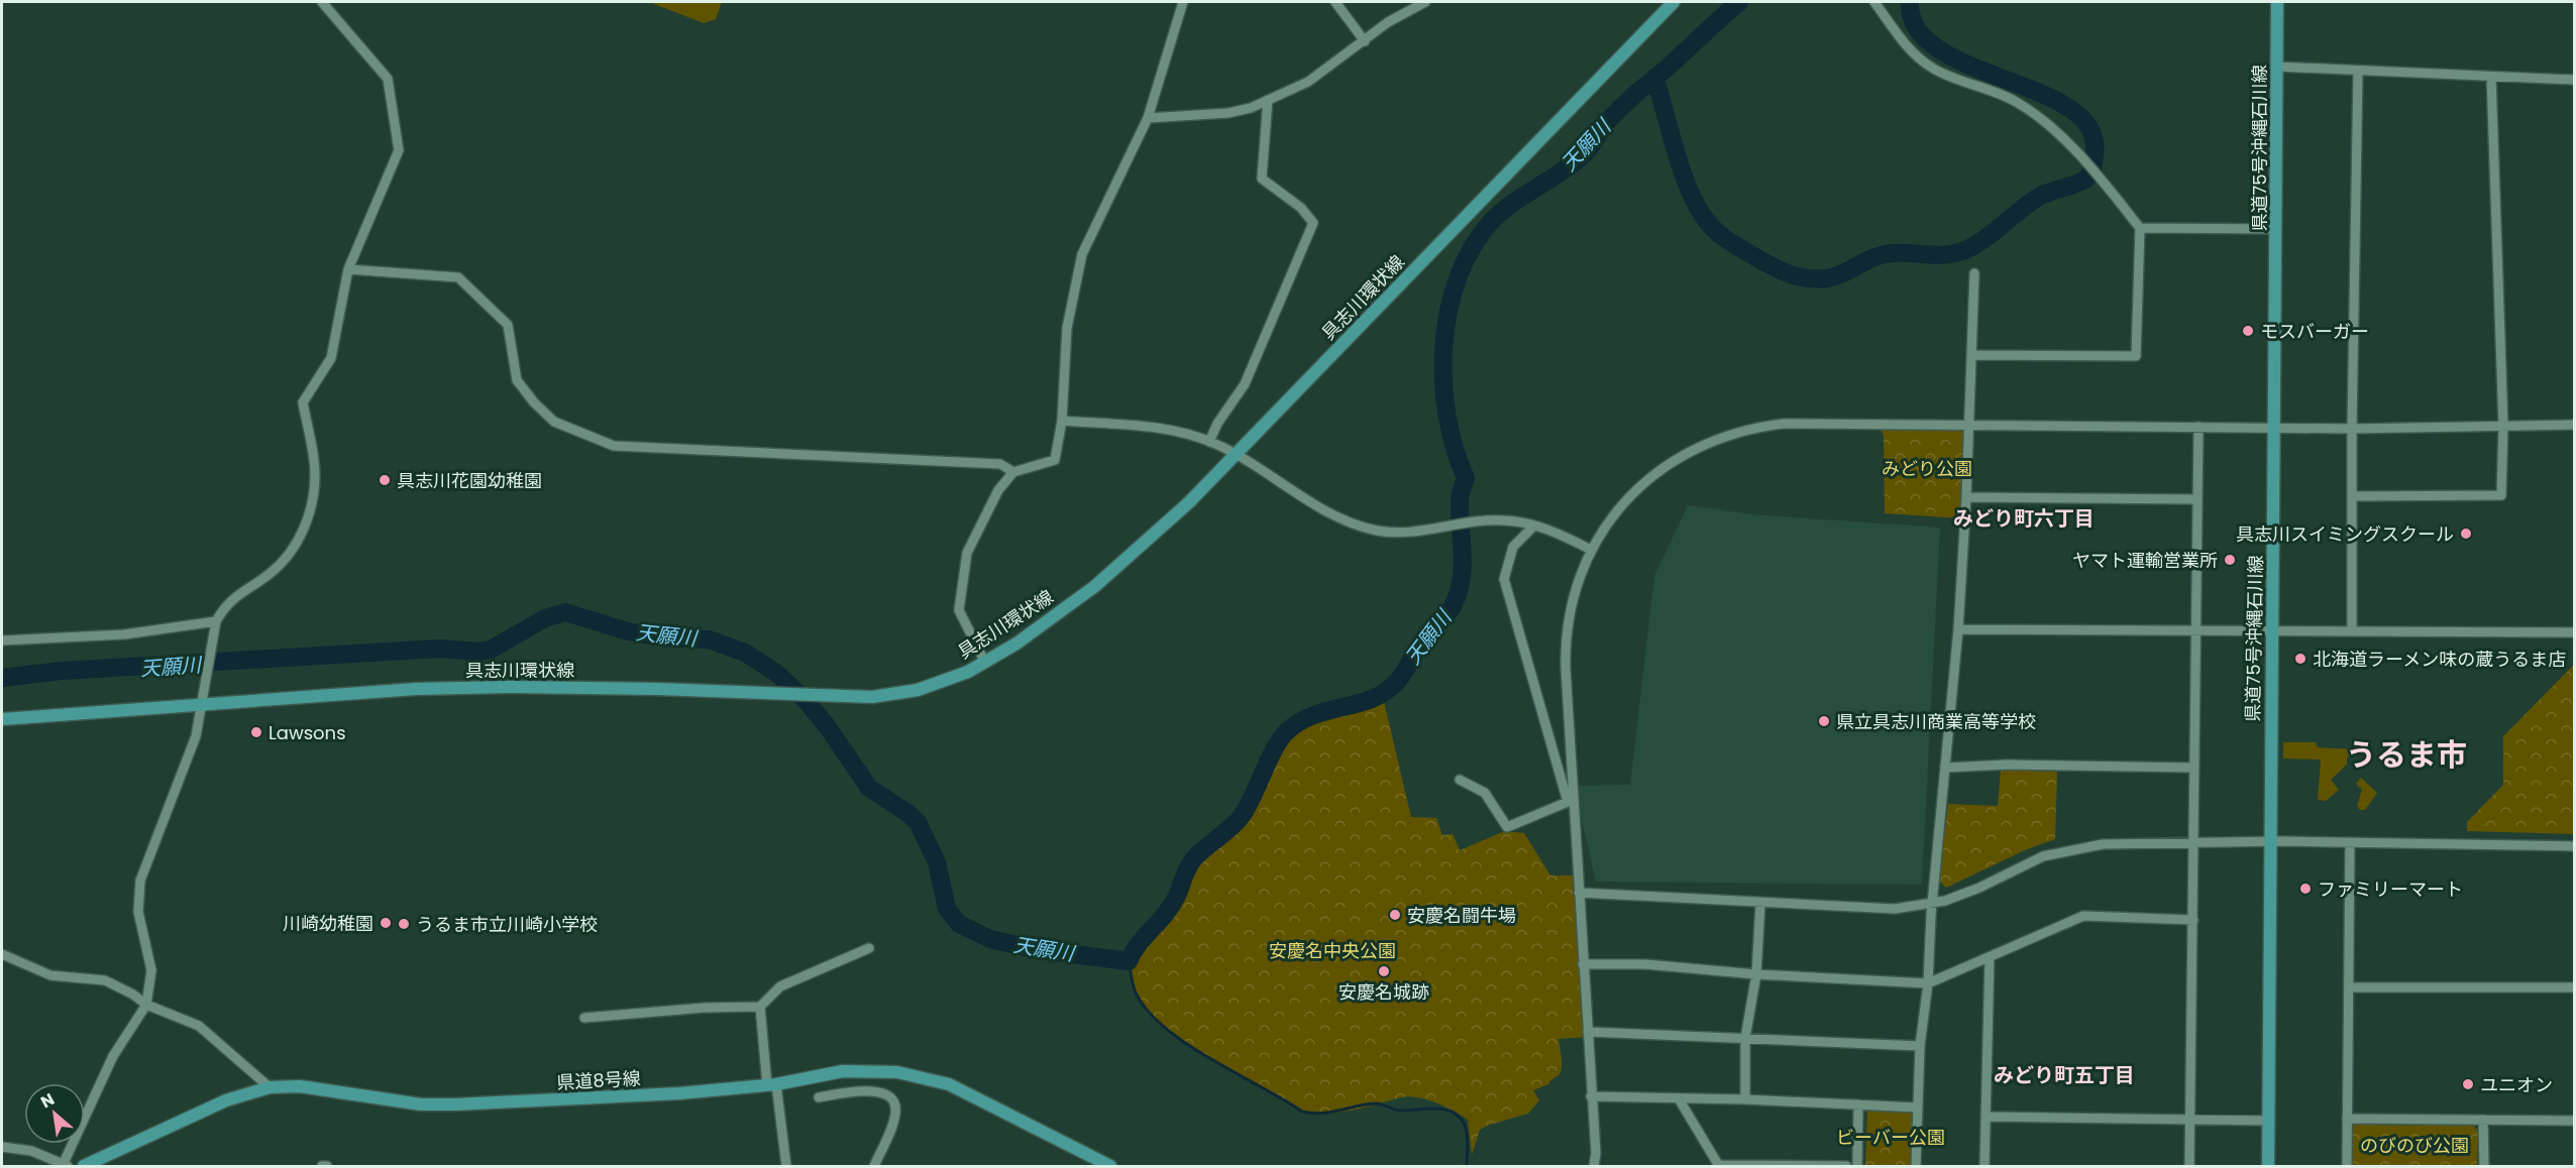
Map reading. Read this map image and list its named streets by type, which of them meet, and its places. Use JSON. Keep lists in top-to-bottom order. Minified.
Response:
{"streets":{"main road":["県道75号沖縄石川線","具志川環状線","県道8号線"]},"districts":["みどり町六丁目","うるま市","みどり町五丁目"],"water":["天願川"],"parks":["みどり公園","安慶名中央公園","ビーバー公園","のびのび公園"],"places":["モスバーガー","具志川花園幼稚園","具志川スイミングスクール","ヤマト運輸営業所","北海道ラーメン味の蔵うるま店","県立具志川商業高等学校","Lawsons","ファミリーマート","安慶名闘牛場","川崎幼稚園","うるま市立川崎小学校","安慶名城跡","ユニオン"],"north":"top left"}
